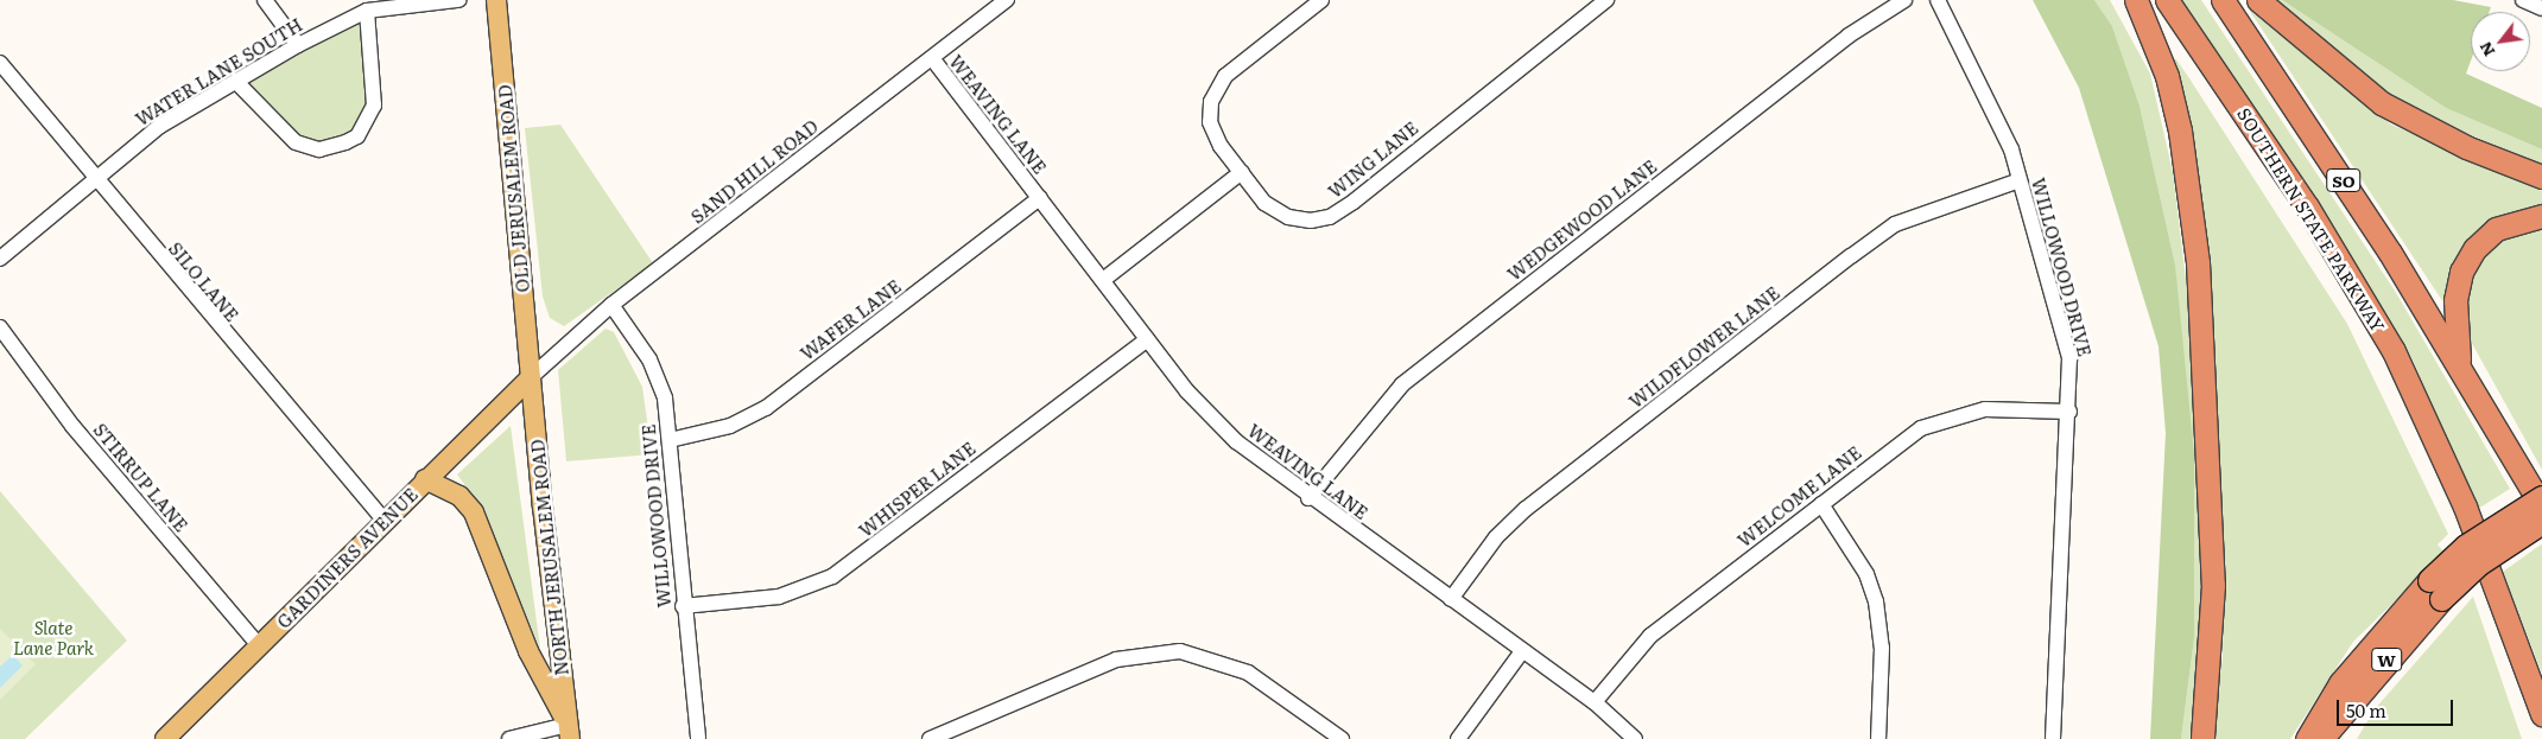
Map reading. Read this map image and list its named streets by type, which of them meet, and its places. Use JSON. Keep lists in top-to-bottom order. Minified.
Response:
{"streets":{"highway":["SO","SOUTHERN STATE PARKWAY","W"],"main road":["OLD JERUSALEM ROAD","GARDINERS AVENUE","NORTH JERUSALEM ROAD"],"street":["WATER LANE SOUTH","WEAVING LANE","WING LANE","SAND HILL ROAD","WEDGEWOOD LANE","WILLOWOOD DRIVE","SILO LANE","WAFER LANE","WILDFLOWER LANE","STIRRUP LANE","WHISPER LANE","WELCOME LANE"]},"crossings":[["WATER LANE SOUTH","SILO LANE"],["WEAVING LANE","SAND HILL ROAD"],["WEAVING LANE","WEDGEWOOD LANE"],["WEAVING LANE","WAFER LANE"],["WEAVING LANE","WILDFLOWER LANE"],["WEAVING LANE","WHISPER LANE"],["WEAVING LANE","WELCOME LANE"],["SAND HILL ROAD","OLD JERUSALEM ROAD"],["SAND HILL ROAD","WILLOWOOD DRIVE"],["SAND HILL ROAD","GARDINERS AVENUE"],["SAND HILL ROAD","NORTH JERUSALEM ROAD"],["OLD JERUSALEM ROAD","GARDINERS AVENUE"],["OLD JERUSALEM ROAD","NORTH JERUSALEM ROAD"],["WILLOWOOD DRIVE","WAFER LANE"],["WILLOWOOD DRIVE","WILDFLOWER LANE"],["WILLOWOOD DRIVE","WHISPER LANE"],["WILLOWOOD DRIVE","WELCOME LANE"],["SILO LANE","GARDINERS AVENUE"],["STIRRUP LANE","GARDINERS AVENUE"],["GARDINERS AVENUE","NORTH JERUSALEM ROAD"]],"parks":["Slate Lane Park"],"scale_bar":"50 m","north":"bottom left"}
